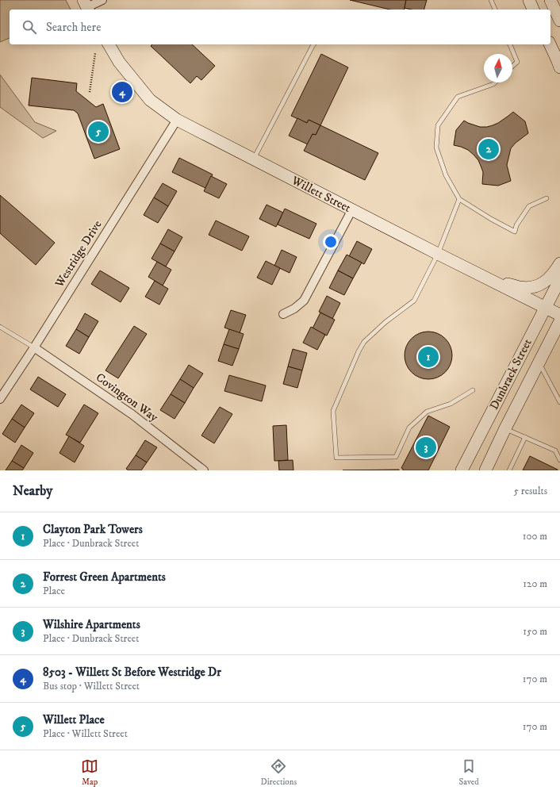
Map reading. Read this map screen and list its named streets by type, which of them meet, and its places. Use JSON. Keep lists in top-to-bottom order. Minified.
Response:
{"streets":{"street":["Willett Street","Westridge Drive","Dunbrack Street","Covington Way"]},"crossings":[["Willett Street","Westridge Drive"],["Willett Street","Dunbrack Street"],["Westridge Drive","Covington Way"]],"north":"top","page":{"search":"Search here","pins":["4","5","2","1","3"],"heading":["Nearby","5 results"],"list":[{"mark":"1","name":"Clayton Park Towers","note":"Place · Dunbrack Street","value":"100 m"},{"mark":"2","name":"Forrest Green Apartments","note":"Place","value":"120 m"},{"mark":"3","name":"Wilshire Apartments","note":"Place · Dunbrack Street","value":"150 m"},{"mark":"4","name":"8503 - Willett St Before Westridge Dr","note":"Bus stop · Willett Street","value":"170 m"},{"mark":"5","name":"Willett Place","note":"Place · Willett Street","value":"170 m"}],"nav":["Map","Directions","Saved"]}}
